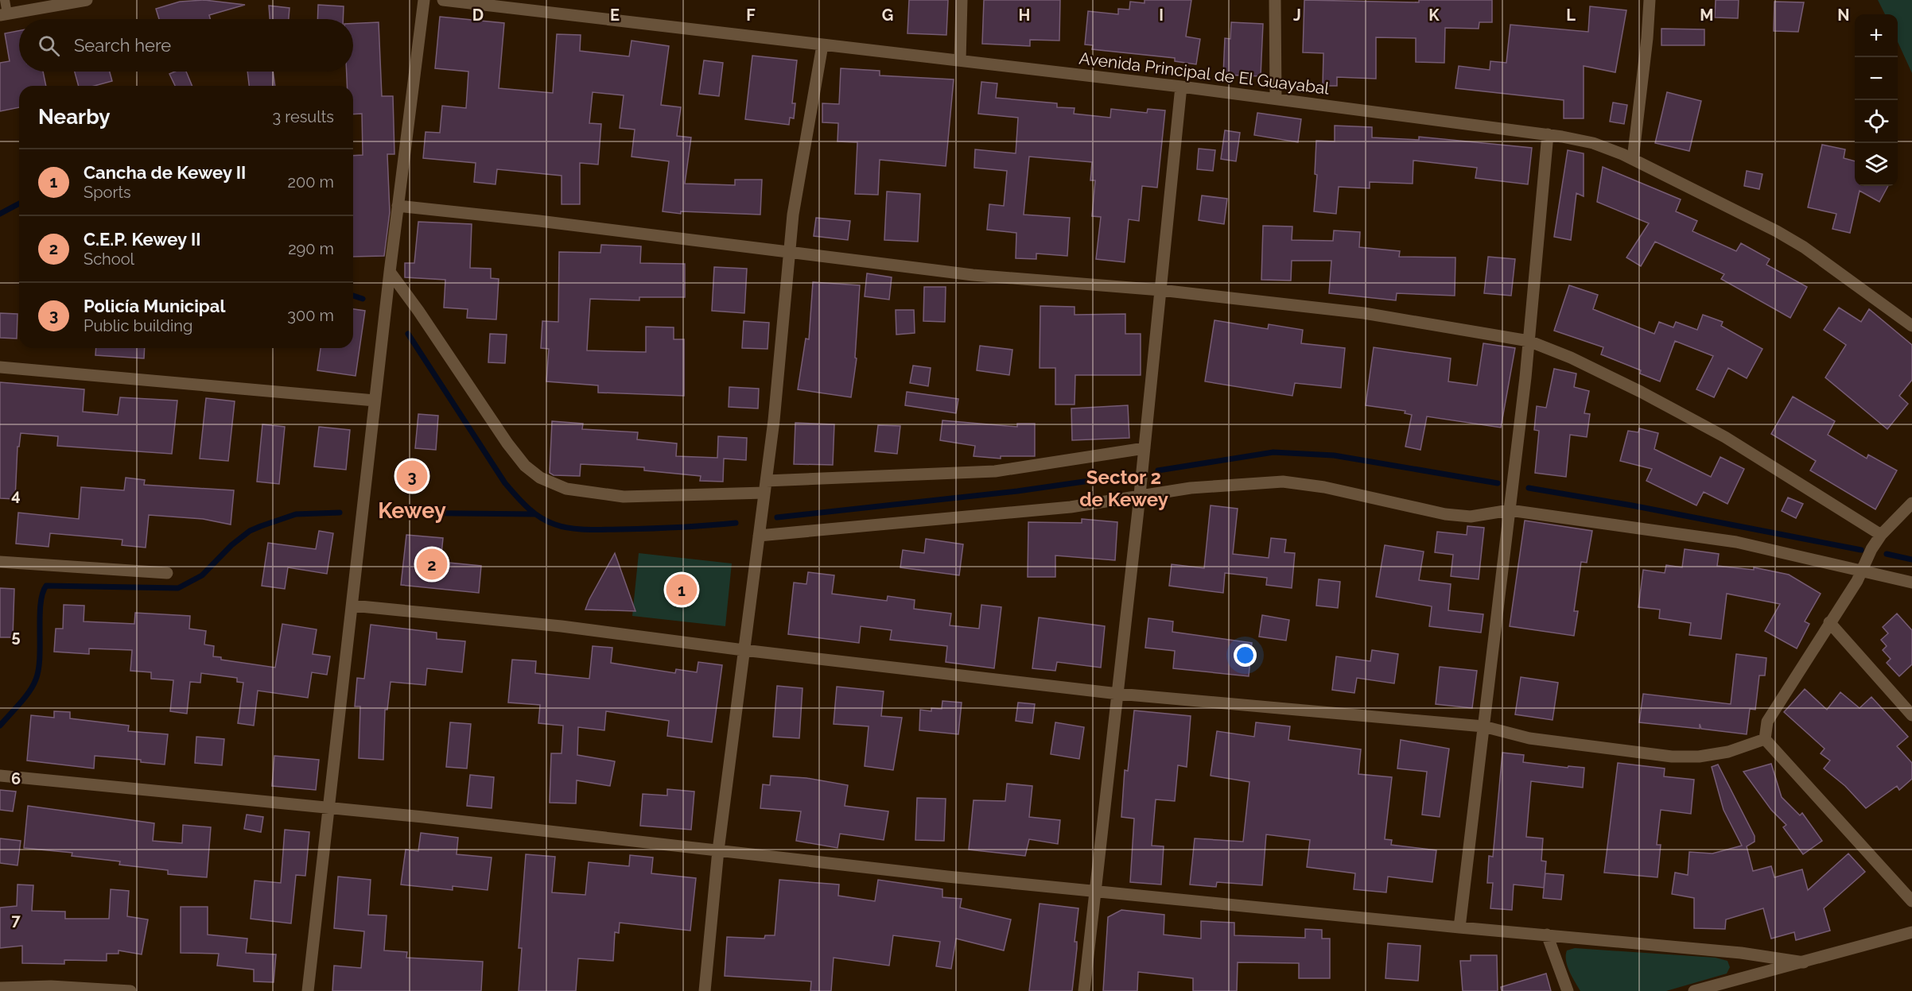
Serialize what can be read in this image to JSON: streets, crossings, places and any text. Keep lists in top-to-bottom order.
{
  "streets": {
    "street": ["Avenida Principal de El Guayabal"]
  },
  "districts": ["Sector 2 de Kewey", "Kewey"],
  "page": {
    "map_buttons": ["+", "−"],
    "search": "Search here",
    "heading": ["Nearby", "3 results"],
    "list": [
      {
        "mark": "1",
        "name": "Cancha de Kewey II",
        "note": "Sports",
        "value": "200 m"
      },
      {
        "mark": "2",
        "name": "C.E.P. Kewey II",
        "note": "School",
        "value": "290 m"
      },
      {
        "mark": "3",
        "name": "Policía Municipal",
        "note": "Public building",
        "value": "300 m"
      }
    ],
    "pins": ["3", "2", "1"]
  },
  "grid": {
    "columns": [
      "D",
      "E",
      "F",
      "G",
      "H",
      "I",
      "J",
      "K",
      "L",
      "M",
      "N"
    ],
    "rows": [
      "4",
      "5",
      "6",
      "7"
    ]
  }
}
